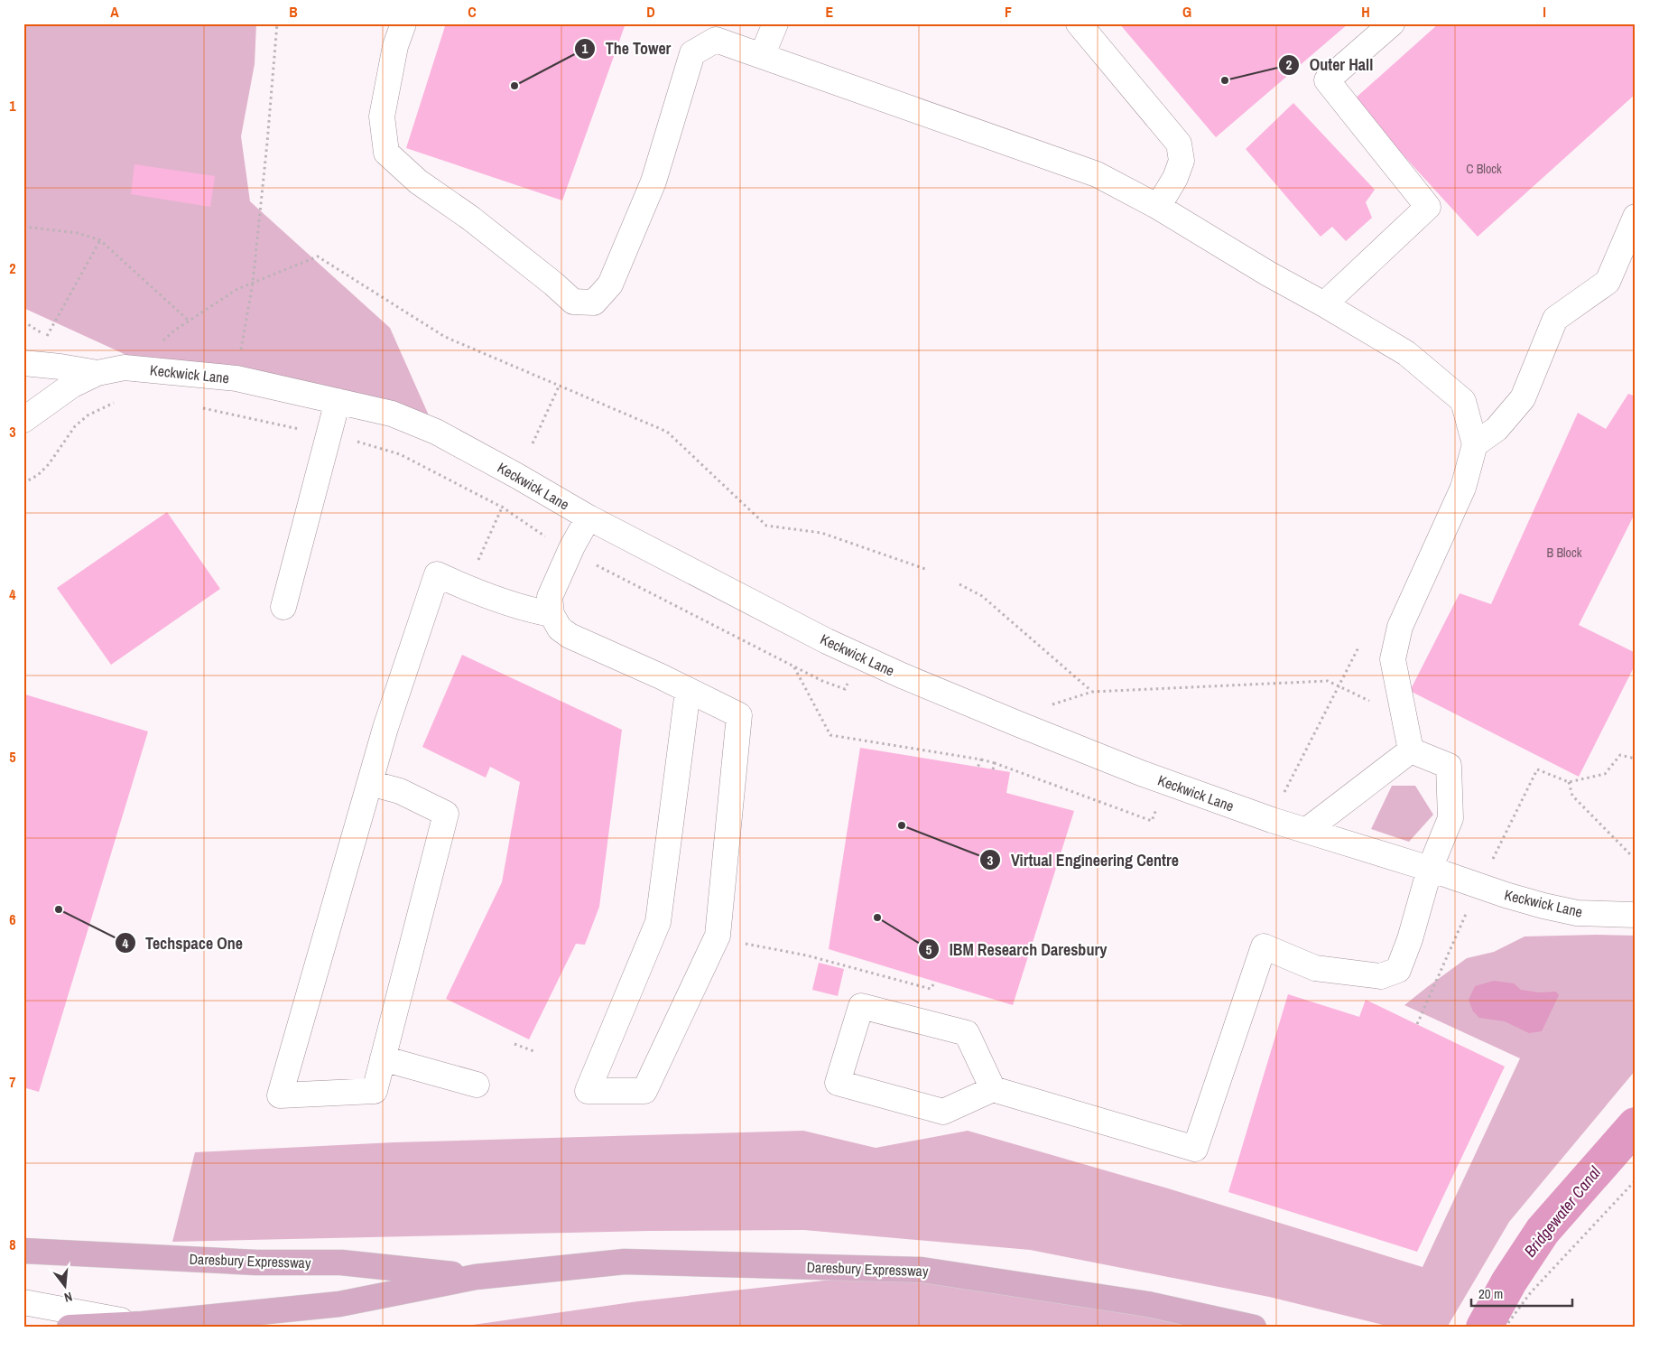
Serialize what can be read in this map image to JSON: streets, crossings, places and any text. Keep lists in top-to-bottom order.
{
  "streets": {
    "main road": ["Daresbury Expressway"],
    "street": ["Keckwick Lane"]
  },
  "water": ["Bridgewater Canal"],
  "places": [
    "Outer Hall",
    "The Tower",
    "Virtual Engineering Centre",
    "Techspace One",
    "IBM Research Daresbury"
  ],
  "house_numbers": ["C Block", "B Block"],
  "scale_bar": "20 m",
  "north": "bottom",
  "grid": {
    "columns": [
      "A",
      "B",
      "C",
      "D",
      "E",
      "F",
      "G",
      "H",
      "I"
    ],
    "rows": [
      "1",
      "2",
      "3",
      "4",
      "5",
      "6",
      "7",
      "8"
    ]
  }
}
